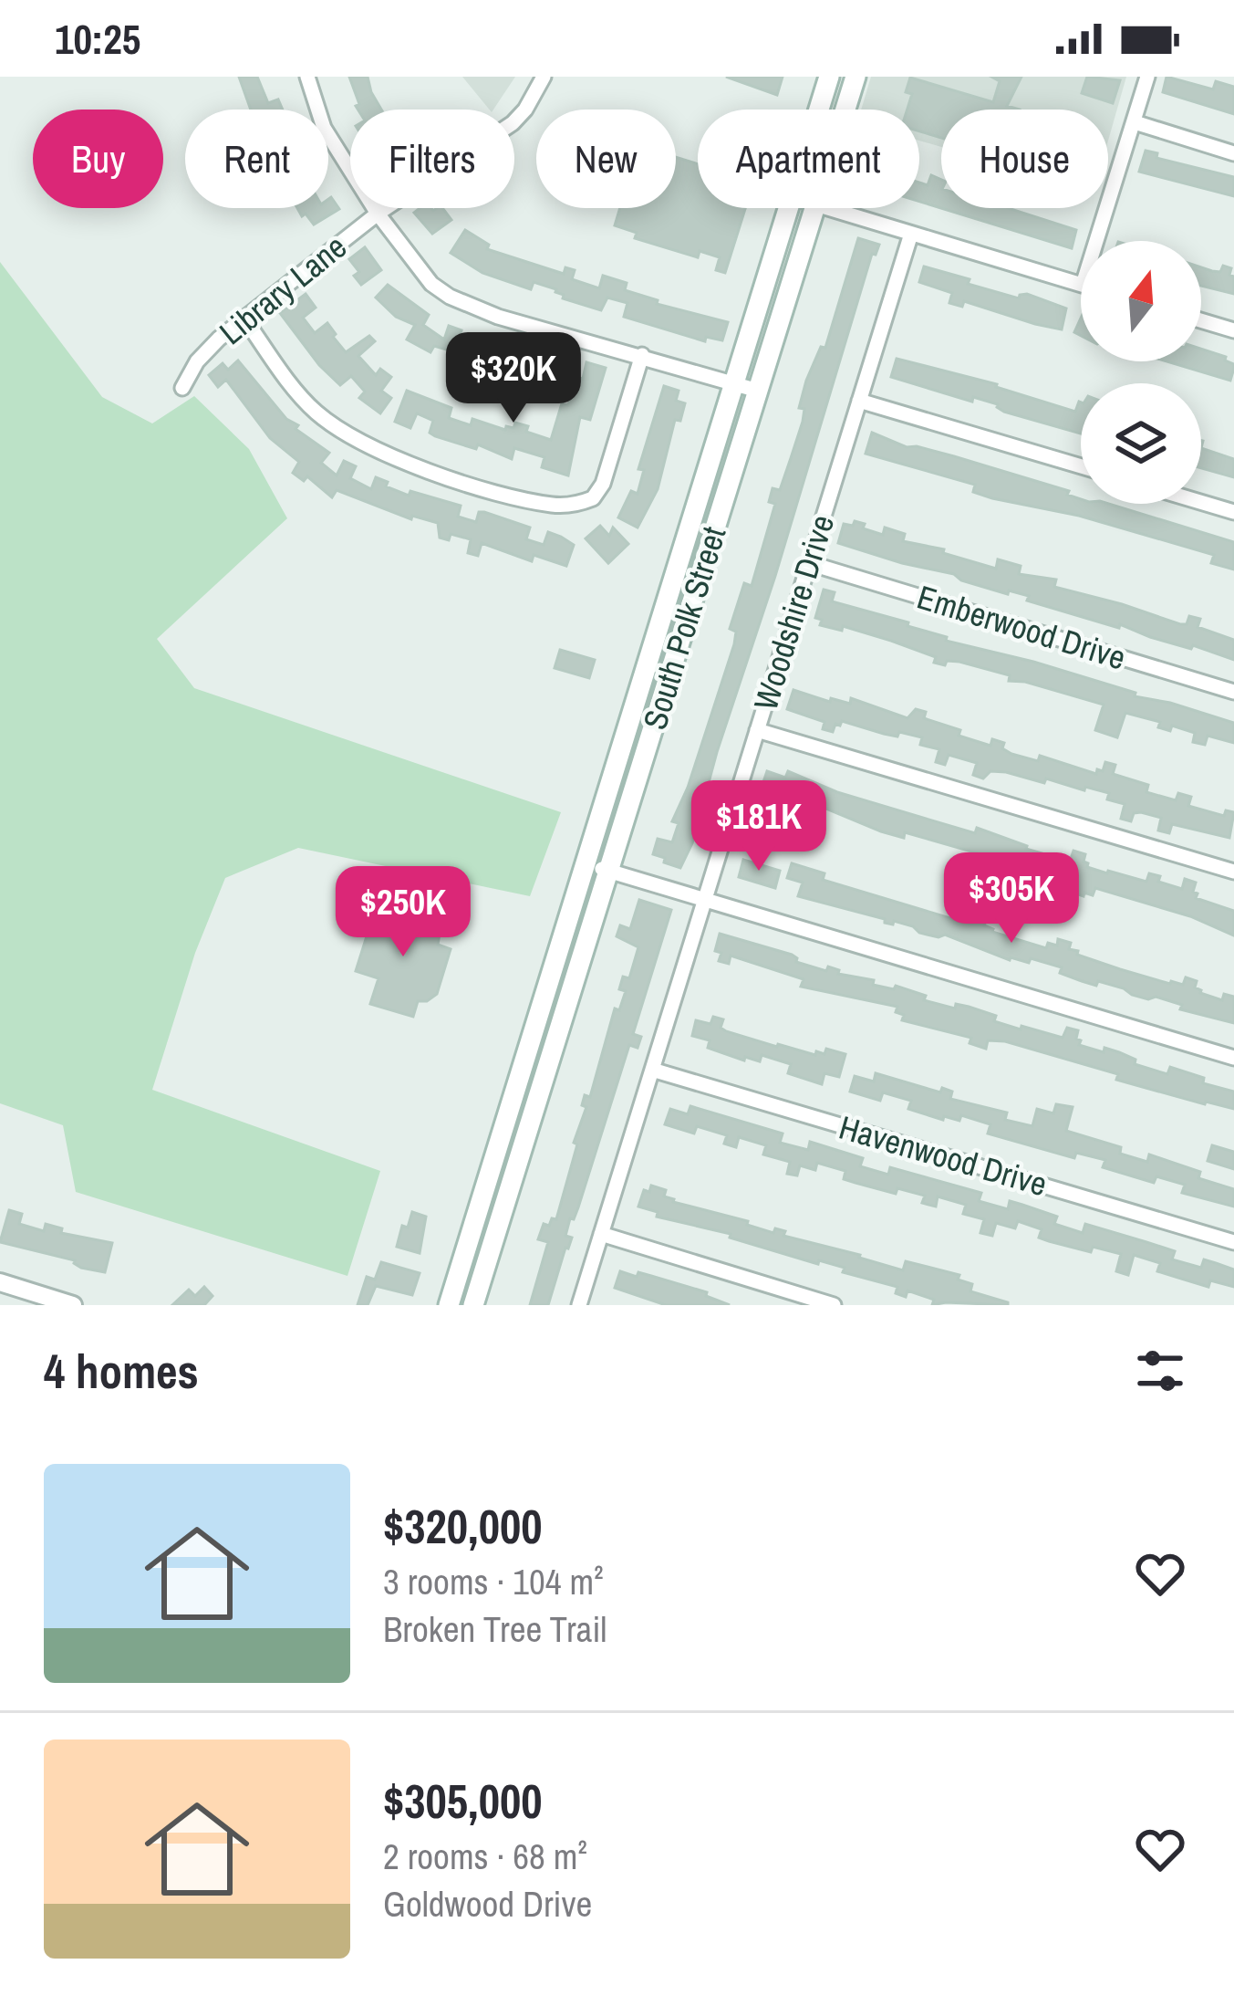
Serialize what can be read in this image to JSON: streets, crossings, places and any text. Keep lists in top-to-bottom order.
{
  "streets": {
    "main road": ["South Polk Street"],
    "street": [
      "Library Lane",
      "Woodshire Drive",
      "Emberwood Drive",
      "Havenwood Drive"
    ]
  },
  "crossings": [
    ["Woodshire Drive", "Emberwood Drive"],
    ["Woodshire Drive", "Havenwood Drive"]
  ],
  "north": "top",
  "page": {
    "status": "10:25",
    "chip": [
      "Buy",
      "Rent",
      "Filters",
      "New",
      "Apartment",
      "House"
    ],
    "price": [
      "$320K",
      "$181K",
      "$305K",
      "$250K"
    ],
    "heading": "4 homes",
    "list": [
      {
        "name": "$320,000",
        "note": "3 rooms · 104 m² · Broken Tree Trail"
      },
      {
        "name": "$305,000",
        "note": "2 rooms · 68 m² · Goldwood Drive"
      }
    ]
  }
}
